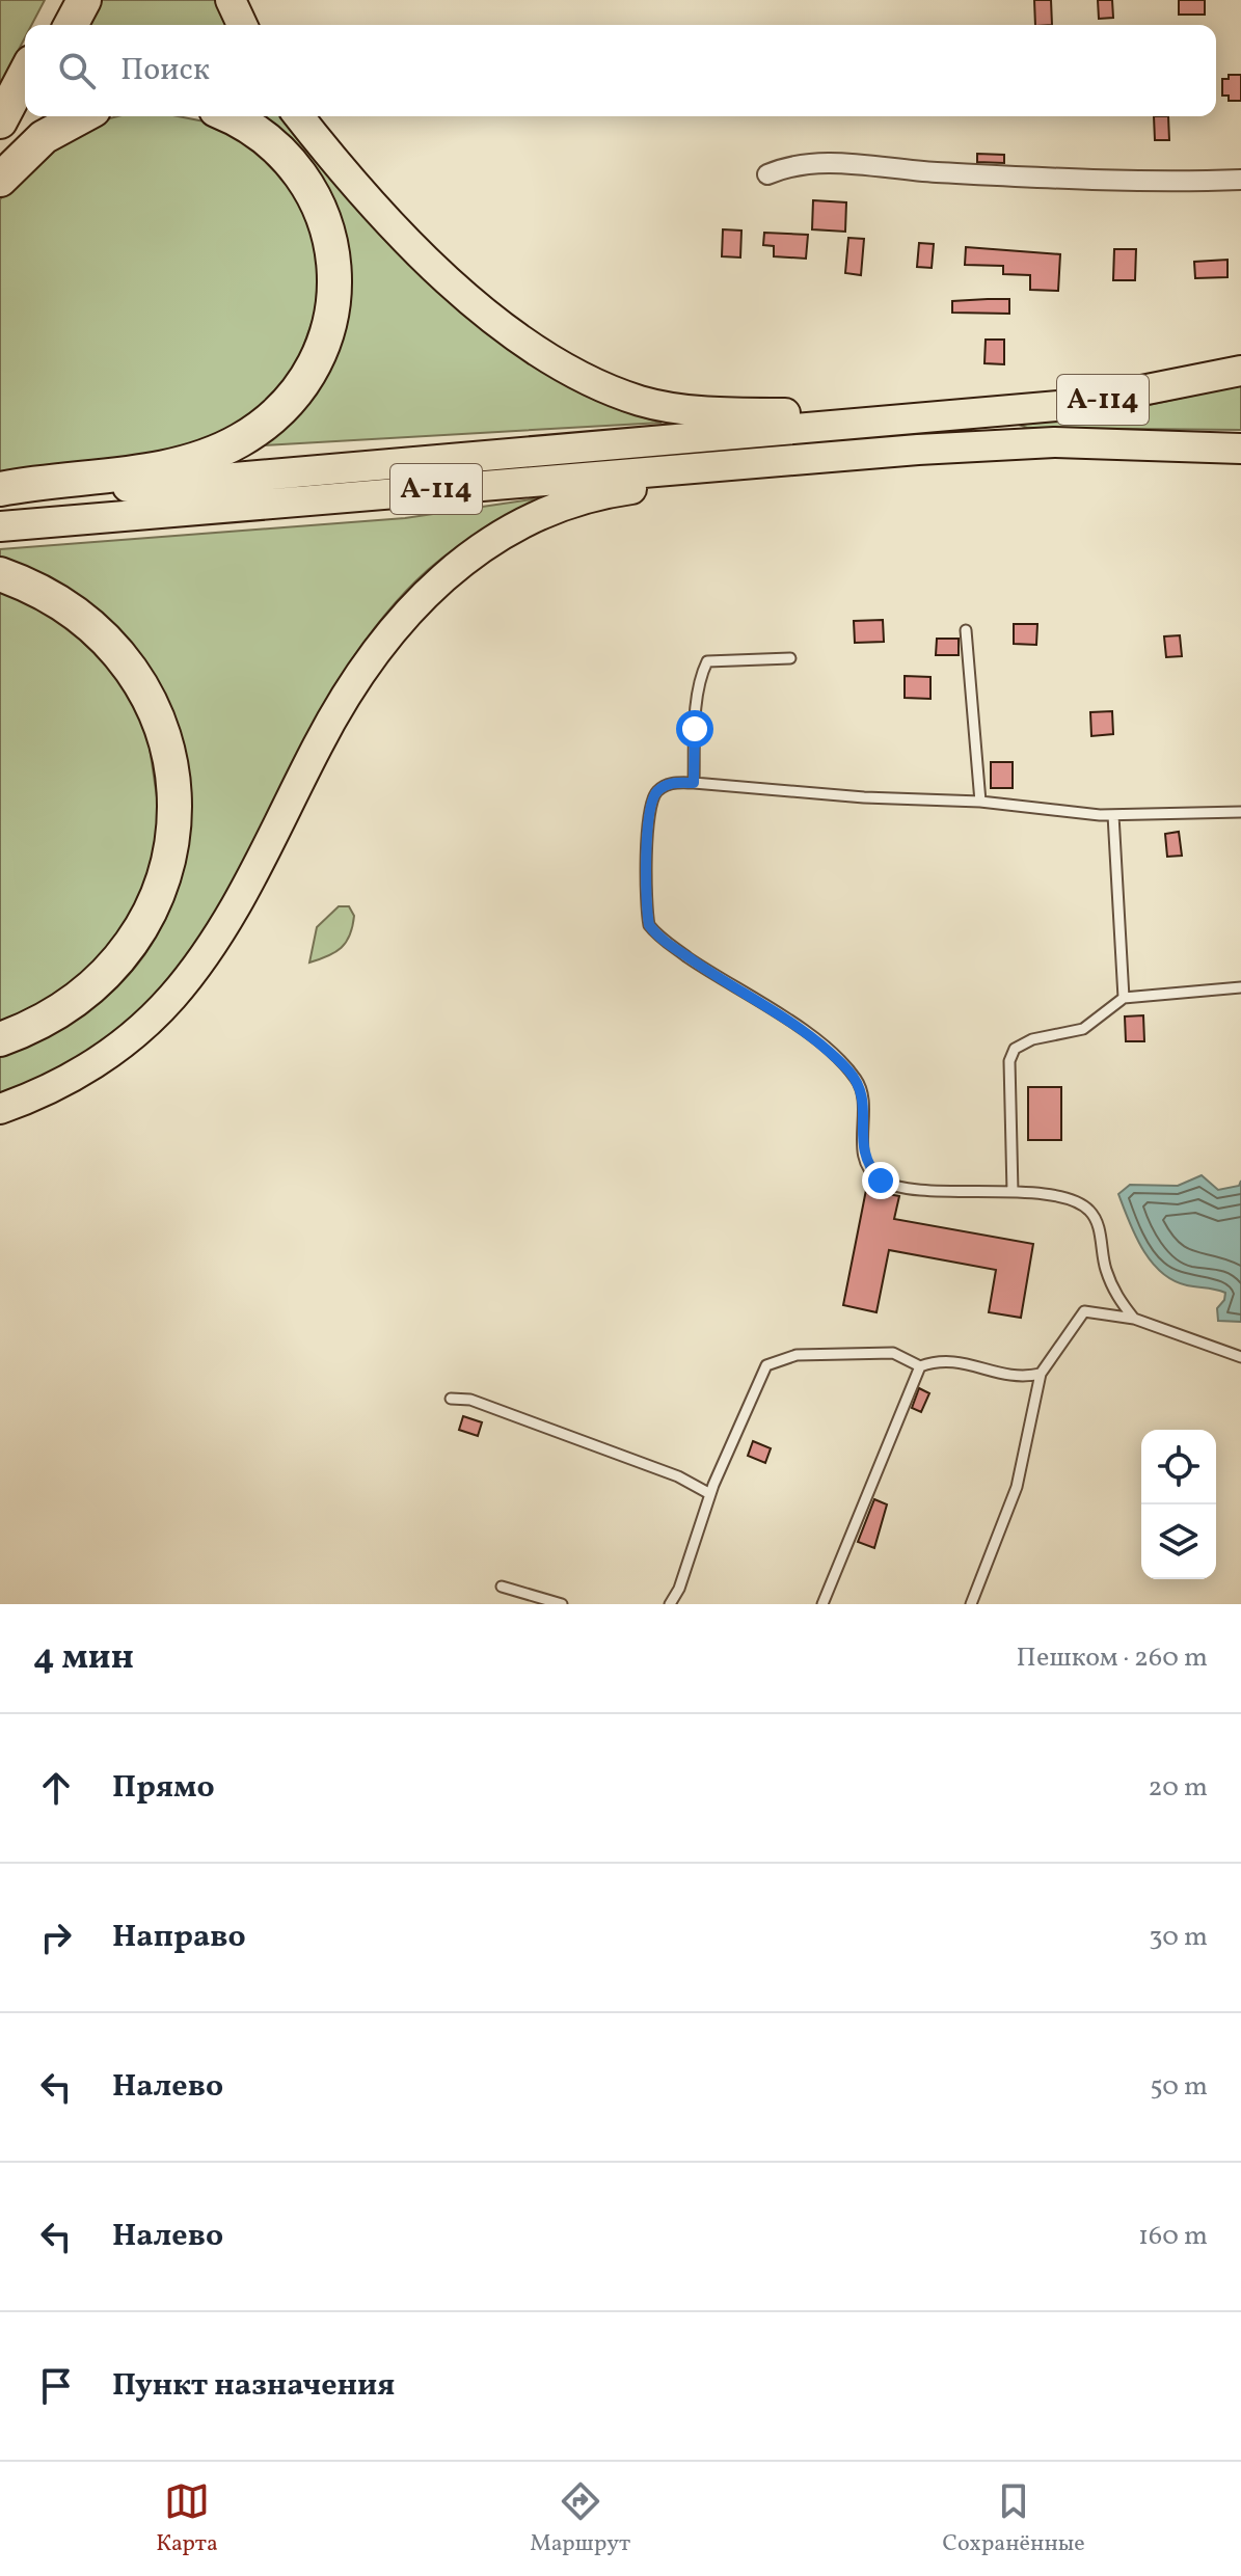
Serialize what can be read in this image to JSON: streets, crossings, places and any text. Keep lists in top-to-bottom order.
{
  "streets": {
    "main road": ["А-114"]
  },
  "page": {
    "search": "Поиск",
    "heading": ["4 мин", "Пешком · 260 m"],
    "list": [
      ["Прямо", "20 m"],
      ["Направо", "30 m"],
      ["Налево", "50 m"],
      ["Налево", "160 m"],
      "Пункт назначения"
    ],
    "nav": ["Карта", "Маршрут", "Сохранённые"]
  }
}
